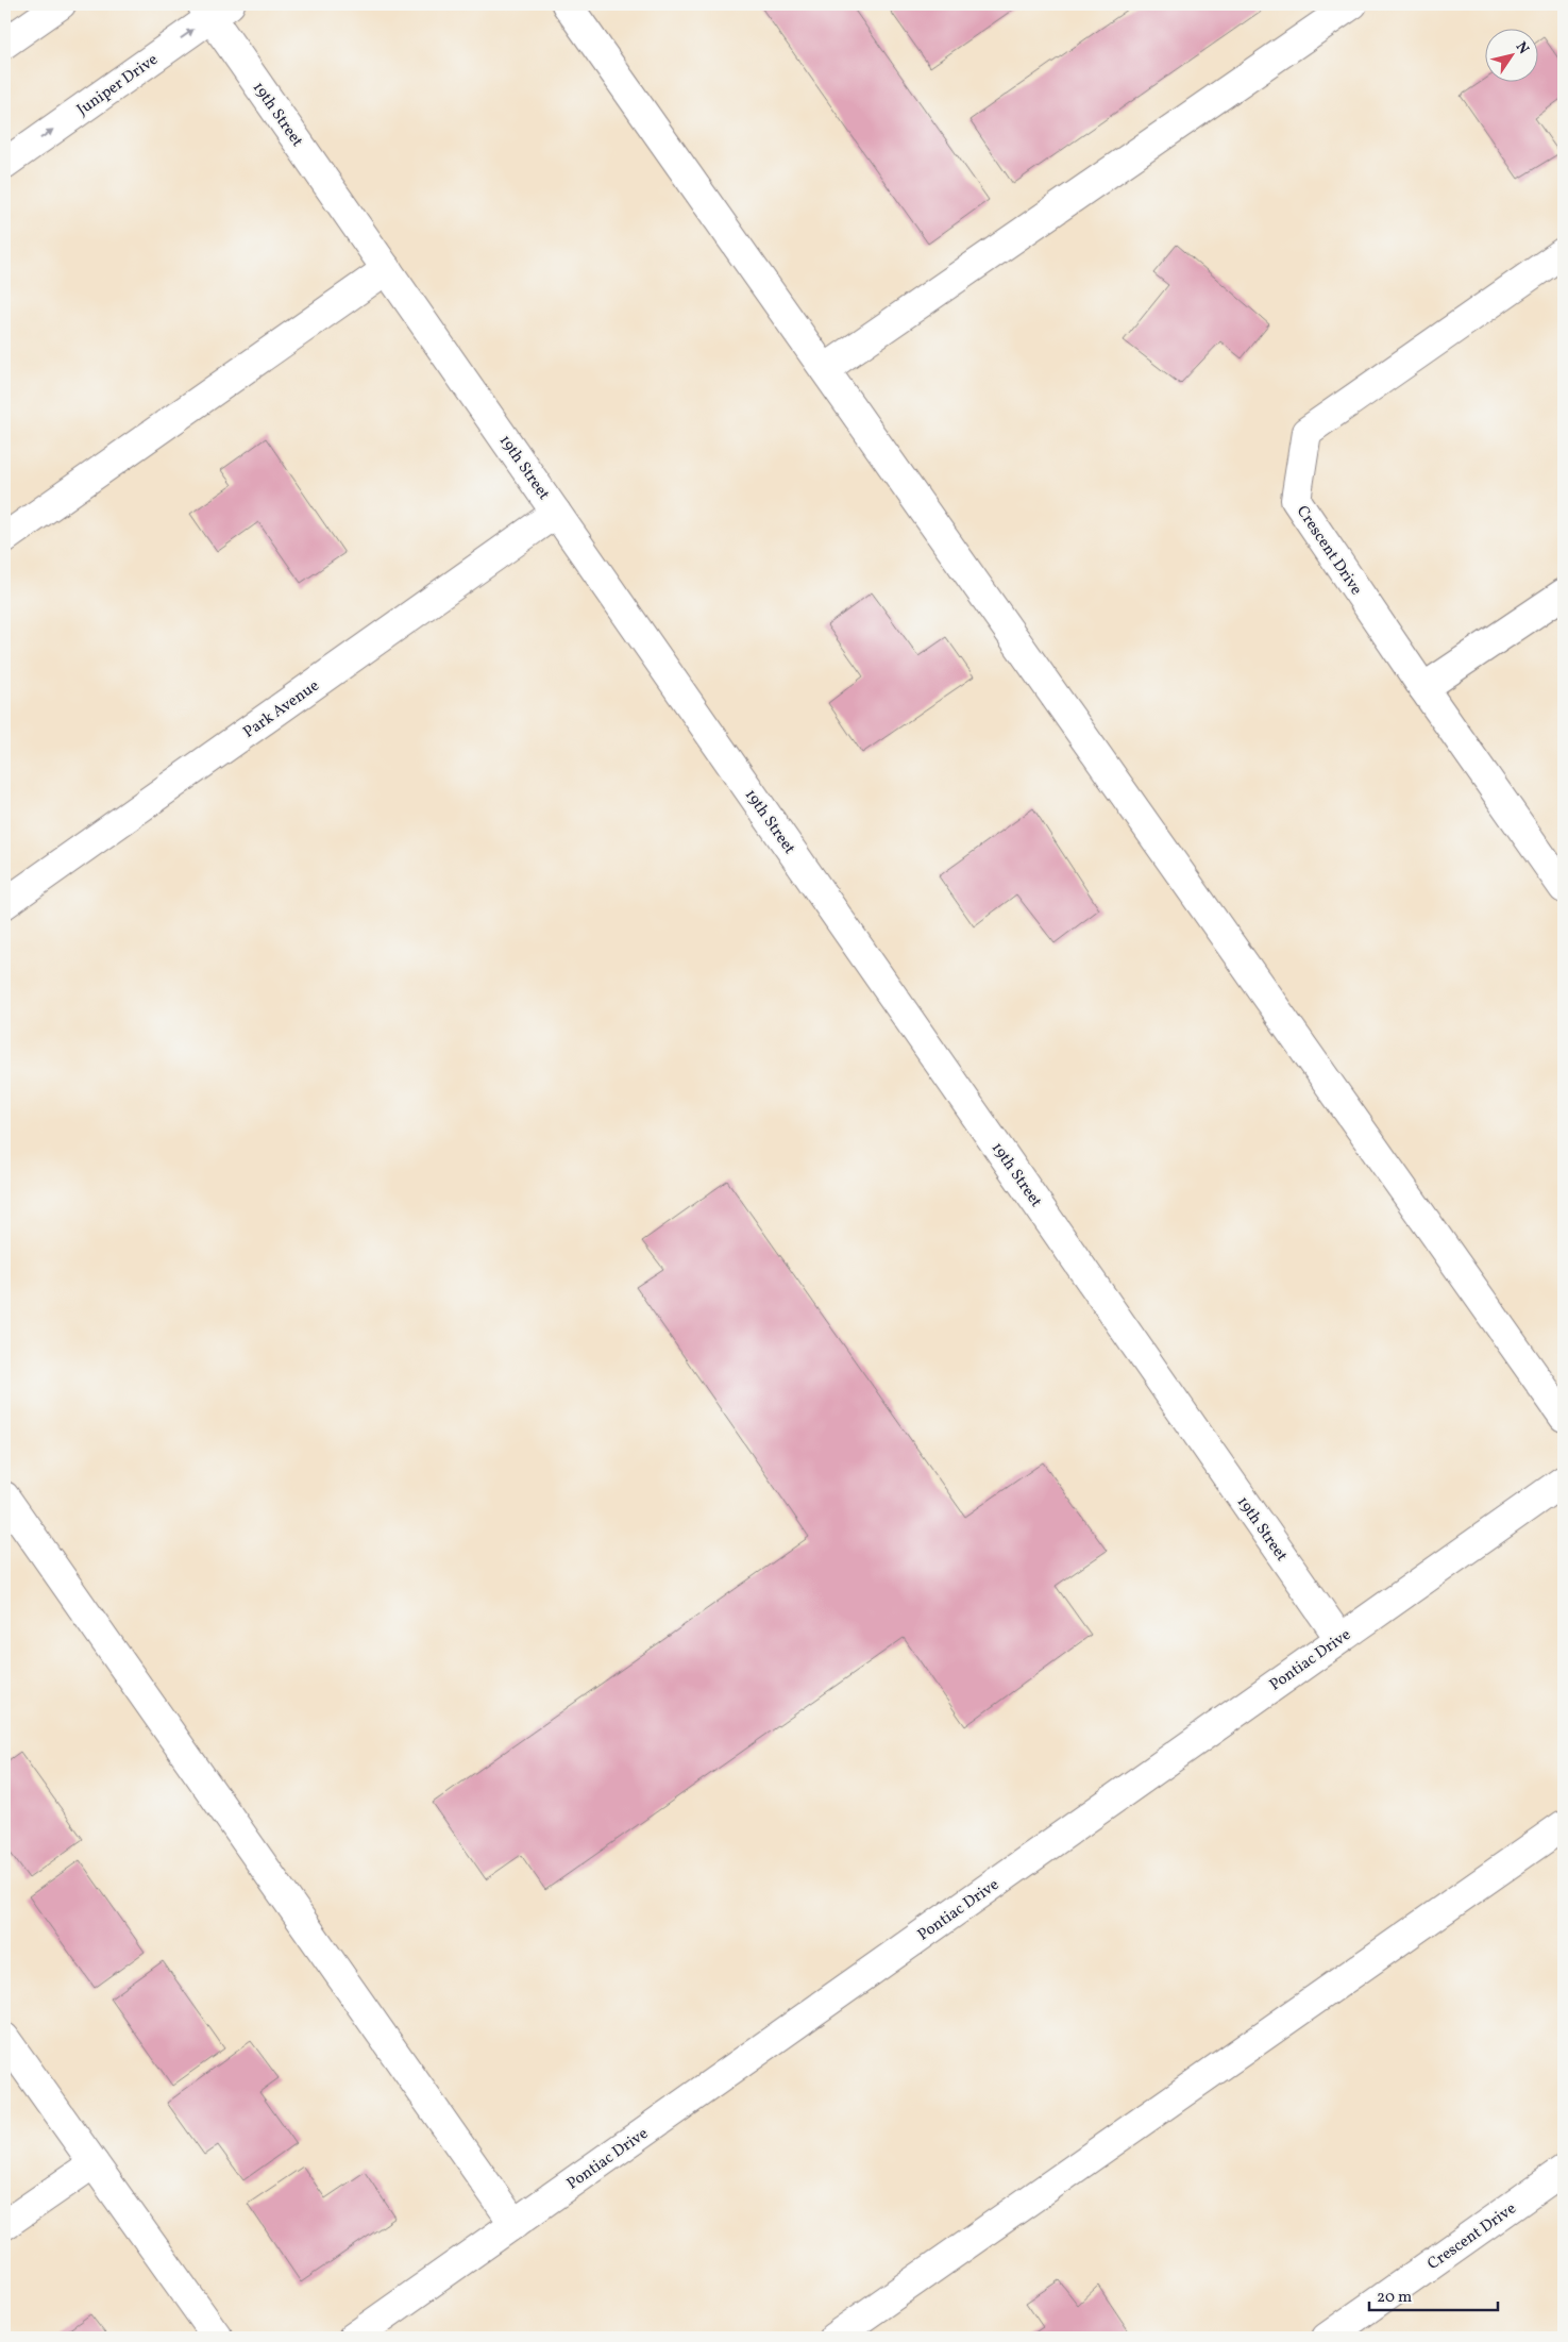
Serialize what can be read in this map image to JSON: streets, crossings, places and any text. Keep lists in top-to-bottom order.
{
  "streets": {
    "street": [
      "Juniper Drive",
      "19th Street",
      "Crescent Drive",
      "Park Avenue",
      "Pontiac Drive"
    ]
  },
  "crossings": [
    ["Juniper Drive", "19th Street"],
    ["19th Street", "Park Avenue"],
    ["19th Street", "Pontiac Drive"]
  ],
  "one_way": ["Juniper Drive"],
  "scale_bar": "20 m",
  "north": "top right"
}
